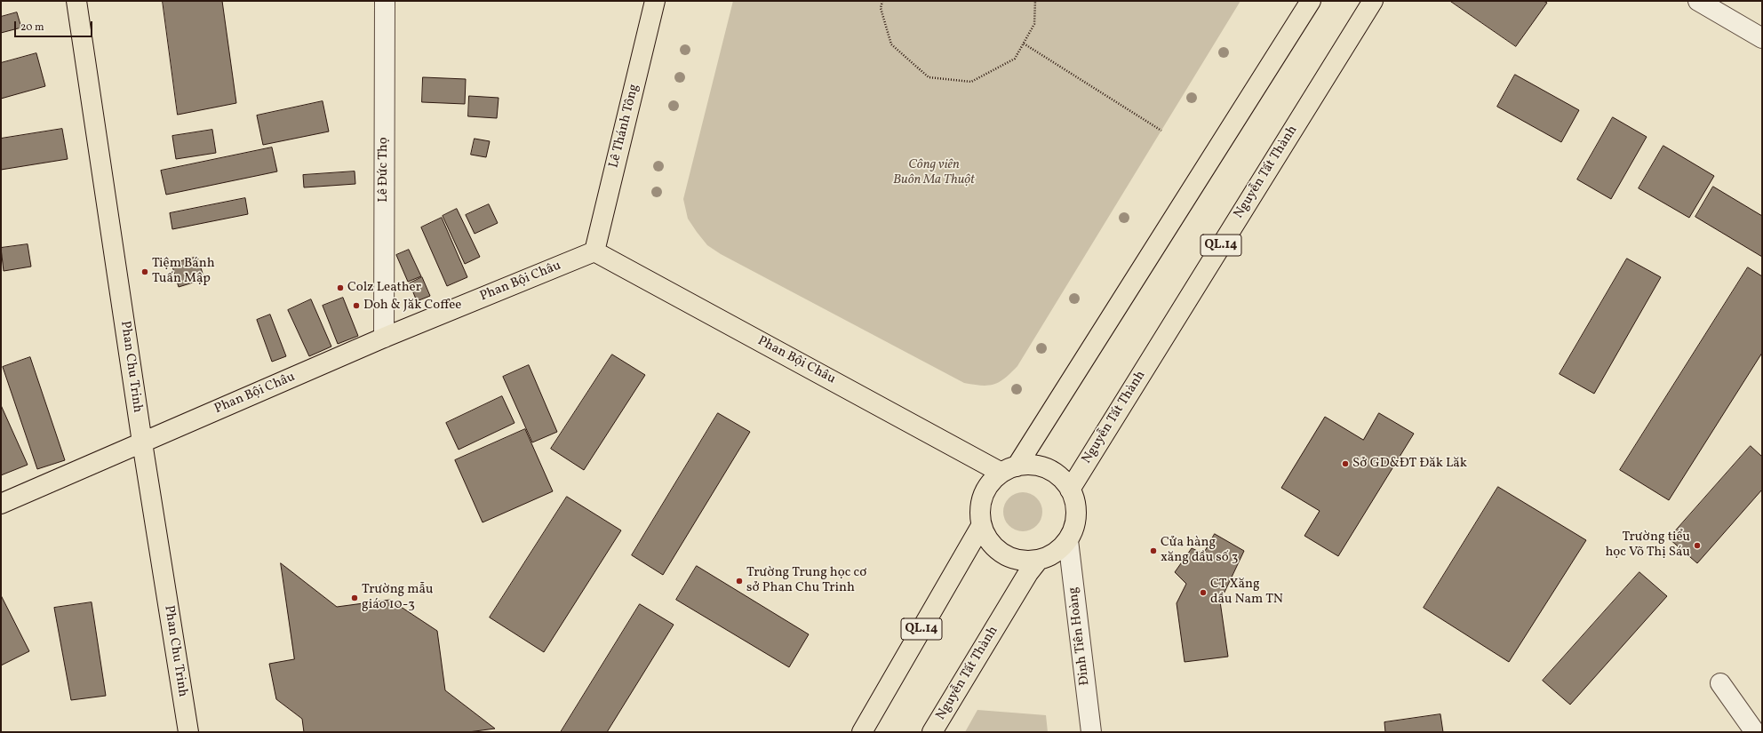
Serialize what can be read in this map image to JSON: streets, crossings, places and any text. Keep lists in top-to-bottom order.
{
  "streets": {
    "main road": [
      "Lê Thánh Tông",
      "Nguyễn Tất Thành",
      "QL.14",
      "Phan Bội Châu",
      "Phan Chu Trinh"
    ],
    "street": ["Lê Đức Thọ", "Đinh Tiên Hoàng"]
  },
  "crossings": [
    ["Lê Thánh Tông", "Phan Bội Châu"],
    ["Lê Đức Thọ", "Phan Bội Châu"],
    ["Nguyễn Tất Thành", "QL.14"],
    ["Nguyễn Tất Thành", "Phan Bội Châu"],
    ["Nguyễn Tất Thành", "Đinh Tiên Hoàng"],
    ["QL.14", "Phan Bội Châu"],
    ["QL.14", "Đinh Tiên Hoàng"],
    ["Phan Bội Châu", "Phan Chu Trinh"],
    ["Phan Bội Châu", "Đinh Tiên Hoàng"]
  ],
  "parks": ["Công viên Buôn Ma Thuột"],
  "places": [
    "Tiệm Bánh Tuấn Mập",
    "Colz Leather",
    "Doh & Jăk Coffee",
    "Sở GD&ĐT Đăk Lăk",
    "Trường tiểu học Võ Thị Sáu",
    "Cửa hàng xăng dầu số 3",
    "Trường Trung học cơ sở Phan Chu Trinh",
    "CT Xăng dầu Nam TN",
    "Trường mẫu giáo 10-3"
  ],
  "scale_bar": "20 m"
}
